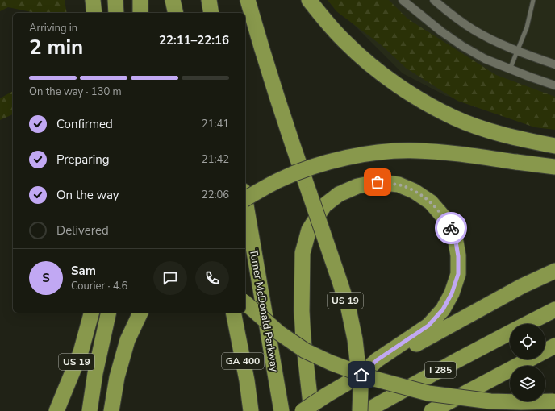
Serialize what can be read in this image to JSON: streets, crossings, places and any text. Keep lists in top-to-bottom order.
{
  "streets": {
    "highway": [
      "US 19",
      "Turner McDonald Parkway",
      "GA 400",
      "I 285"
    ]
  },
  "page": {
    "heading": ["2 min", "Arriving in", "22:11–22:16"],
    "panel": ["Sam", "Courier · 4.6"],
    "bar": "On the way · 130 m",
    "list": [
      ["Confirmed", "21:41"],
      ["Preparing", "21:42"],
      ["On the way", "22:06"],
      "Delivered"
    ],
    "round": "S"
  }
}
